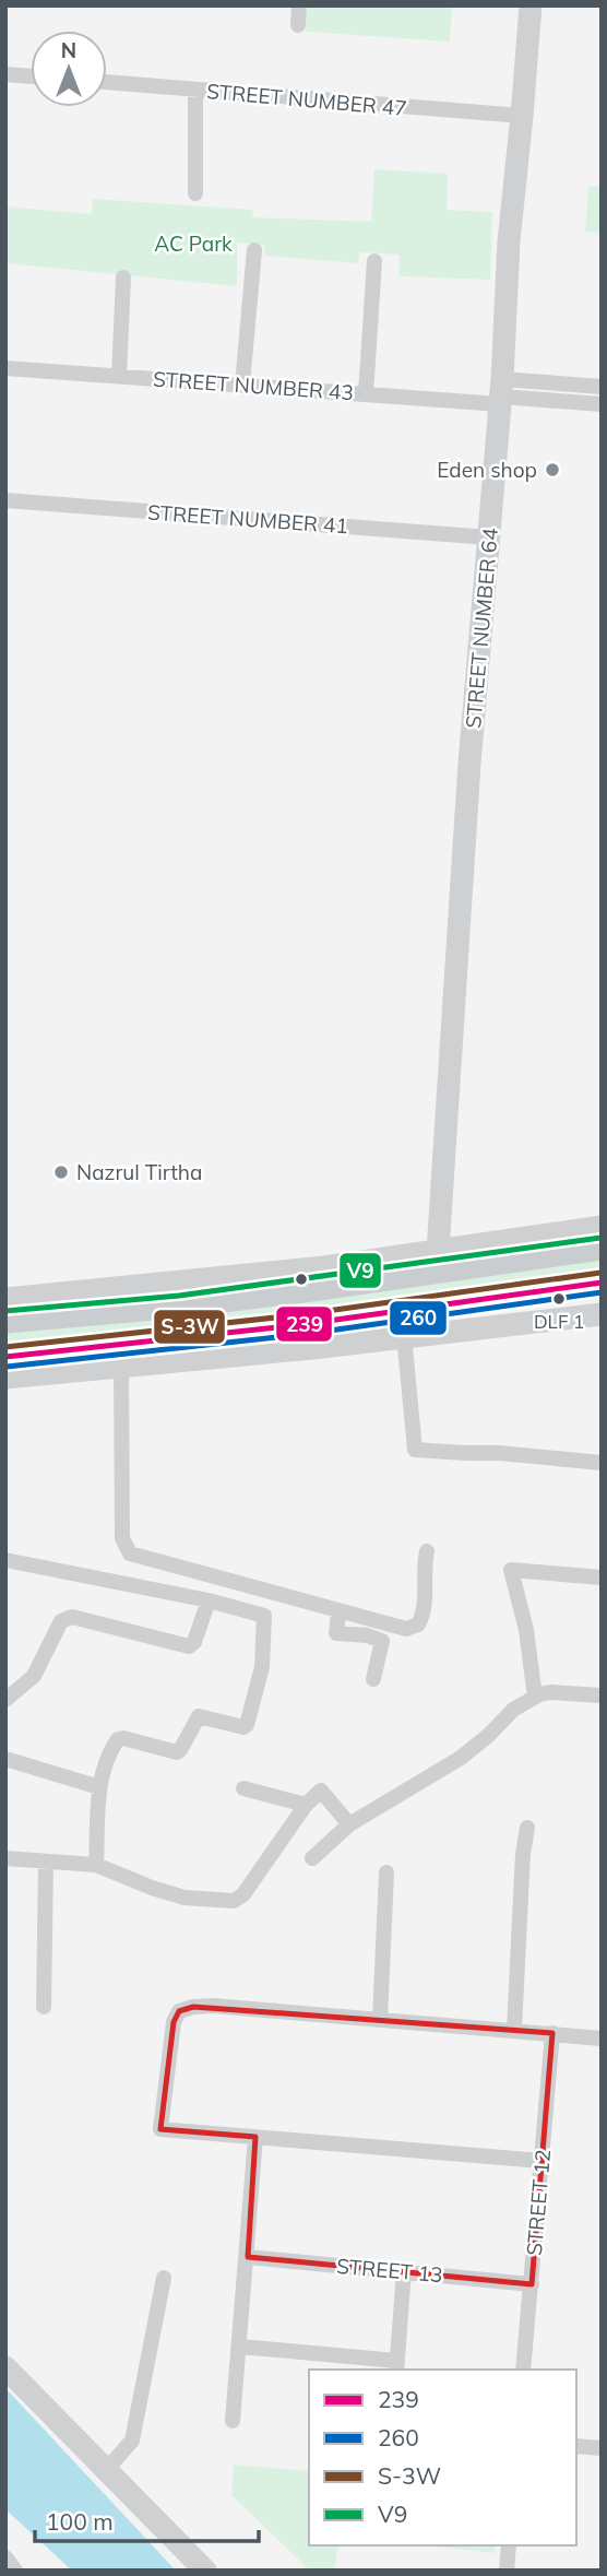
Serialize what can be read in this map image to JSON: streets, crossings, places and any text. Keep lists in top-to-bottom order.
{
  "streets": {
    "street": [
      "STREET NUMBER 47",
      "STREET NUMBER 43",
      "STREET NUMBER 41",
      "STREET NUMBER 64",
      "STREET 12",
      "STREET 13"
    ]
  },
  "crossings": [
    ["STREET NUMBER 47", "STREET NUMBER 64"],
    ["STREET NUMBER 43", "STREET NUMBER 64"],
    ["STREET NUMBER 41", "STREET NUMBER 64"],
    ["STREET 12", "STREET 13"]
  ],
  "parks": ["AC Park"],
  "places": ["Eden shop", "Nazrul Tirtha", "DLF 1"],
  "lines": [
    "transit line V9",
    "transit line S-3W",
    "transit line 239",
    "transit line 260"
  ],
  "legend": [
    "239",
    "260",
    "S-3W",
    "V9"
  ],
  "scale_bar": "100 m",
  "north": "top"
}
